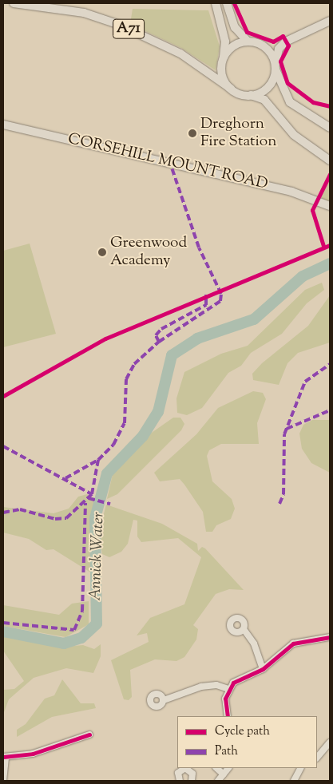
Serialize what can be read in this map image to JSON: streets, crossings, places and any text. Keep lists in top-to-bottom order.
{
  "streets": {
    "main road": ["A71", "CORSEHILL MOUNT ROAD"]
  },
  "water": ["Annick Water"],
  "places": ["Dreghorn Fire Station", "Greenwood Academy"],
  "legend": ["Cycle path", "Path"]
}
